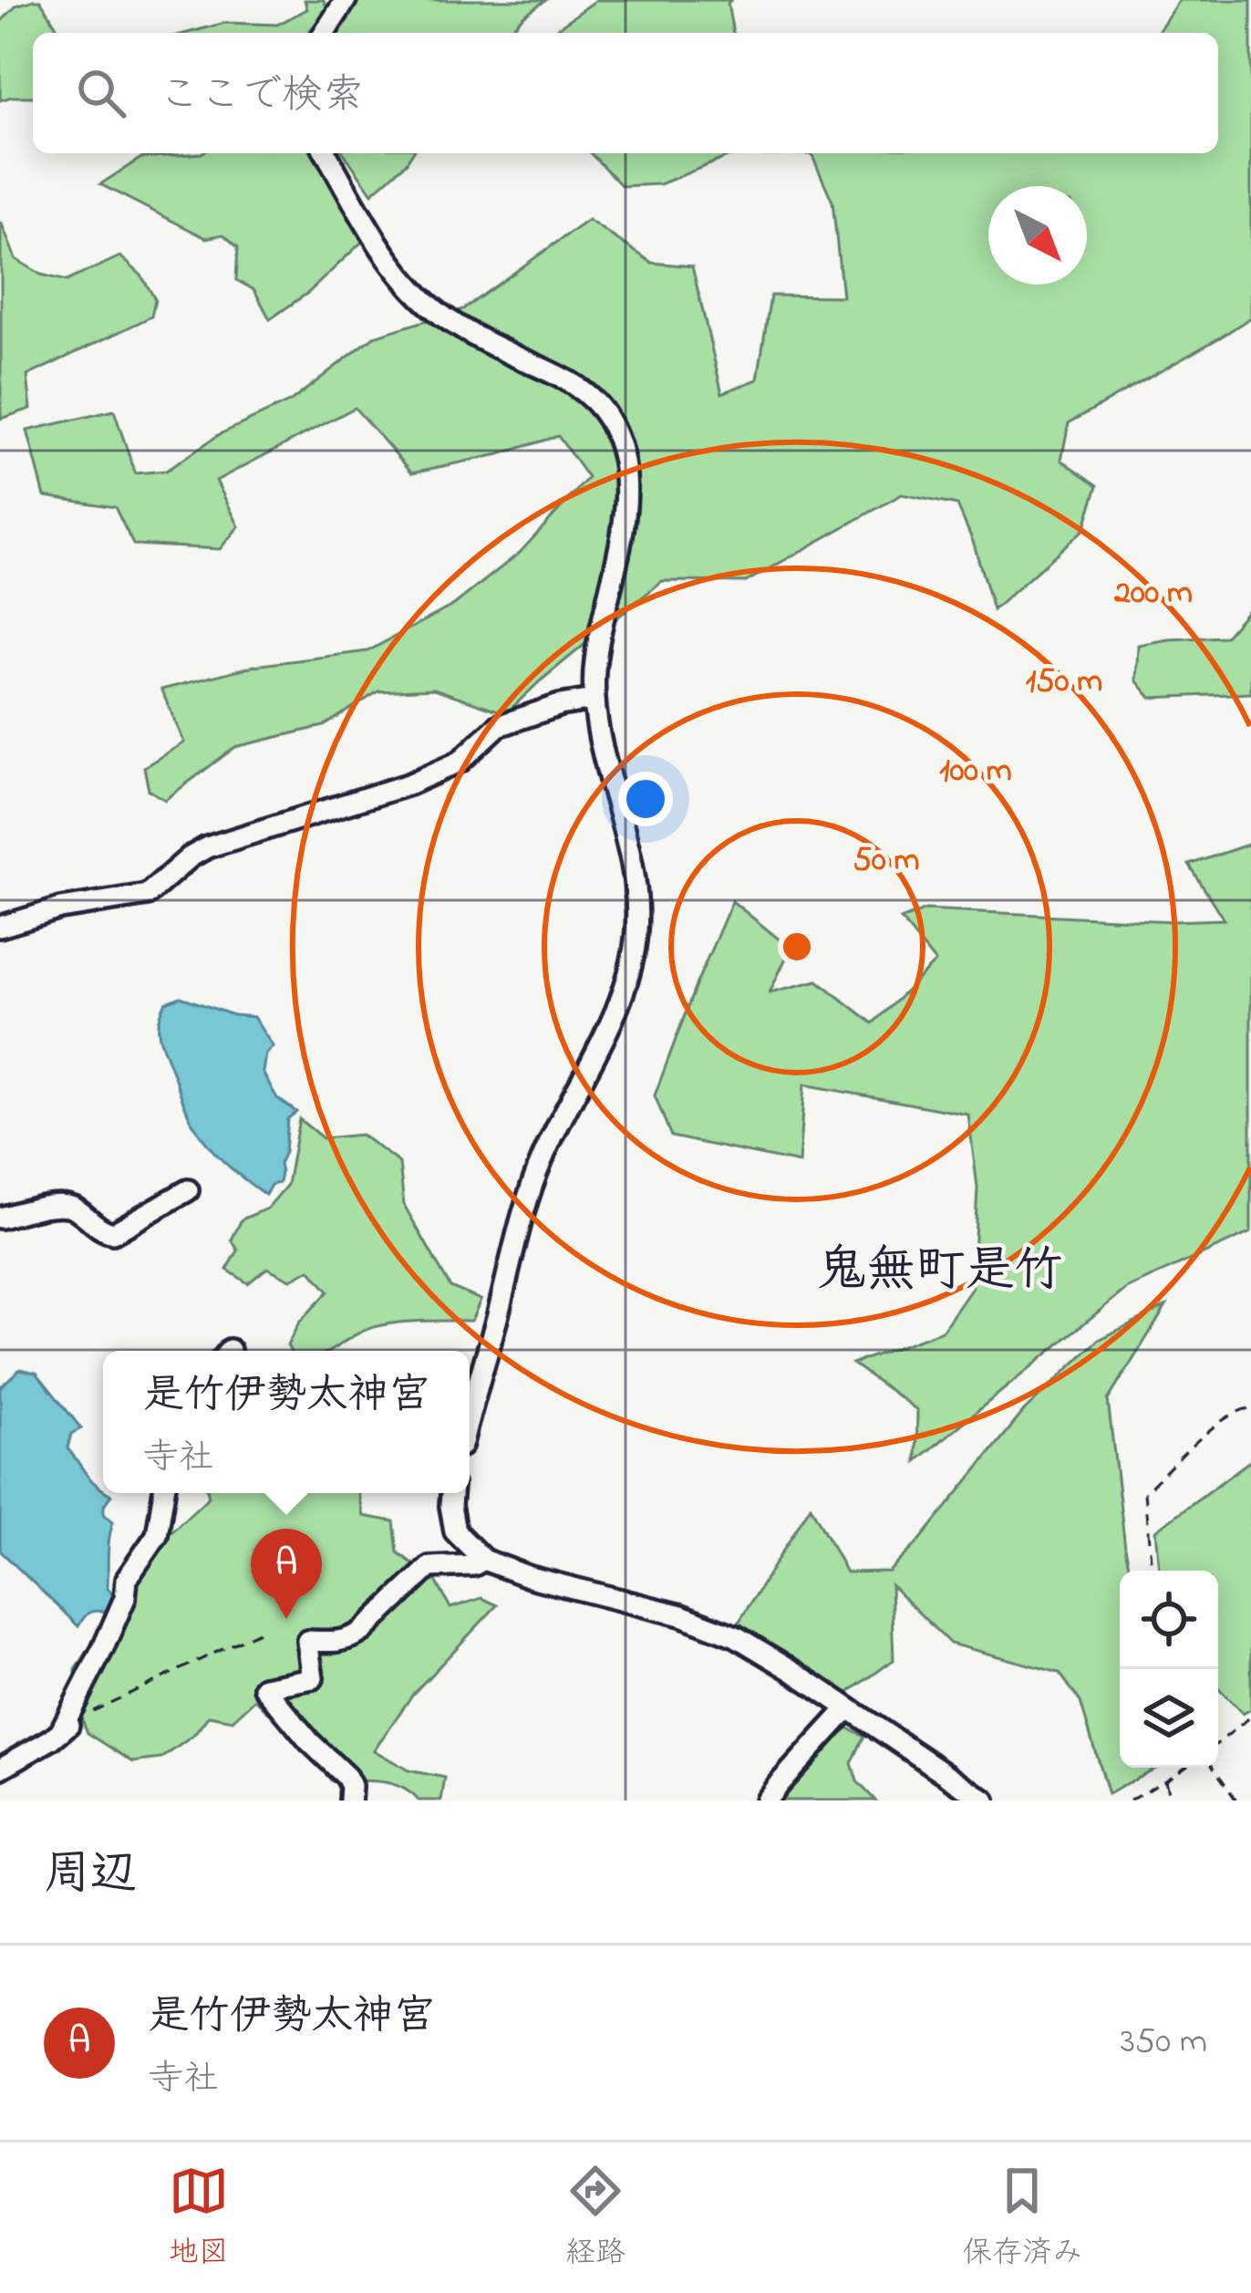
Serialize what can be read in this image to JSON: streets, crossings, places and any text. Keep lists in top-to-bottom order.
{
  "districts": ["鬼無町是竹"],
  "north": "bottom right",
  "page": {
    "search": "ここで検索",
    "popup": ["是竹伊勢太神宮", "寺社"],
    "pins": "A",
    "heading": "周辺",
    "list": [
      {
        "mark": "A",
        "name": "是竹伊勢太神宮",
        "note": "寺社",
        "value": "350 m"
      }
    ],
    "nav": ["地図", "経路", "保存済み"]
  },
  "rings": [
    "200 m",
    "150 m",
    "100 m",
    "50 m"
  ]
}
